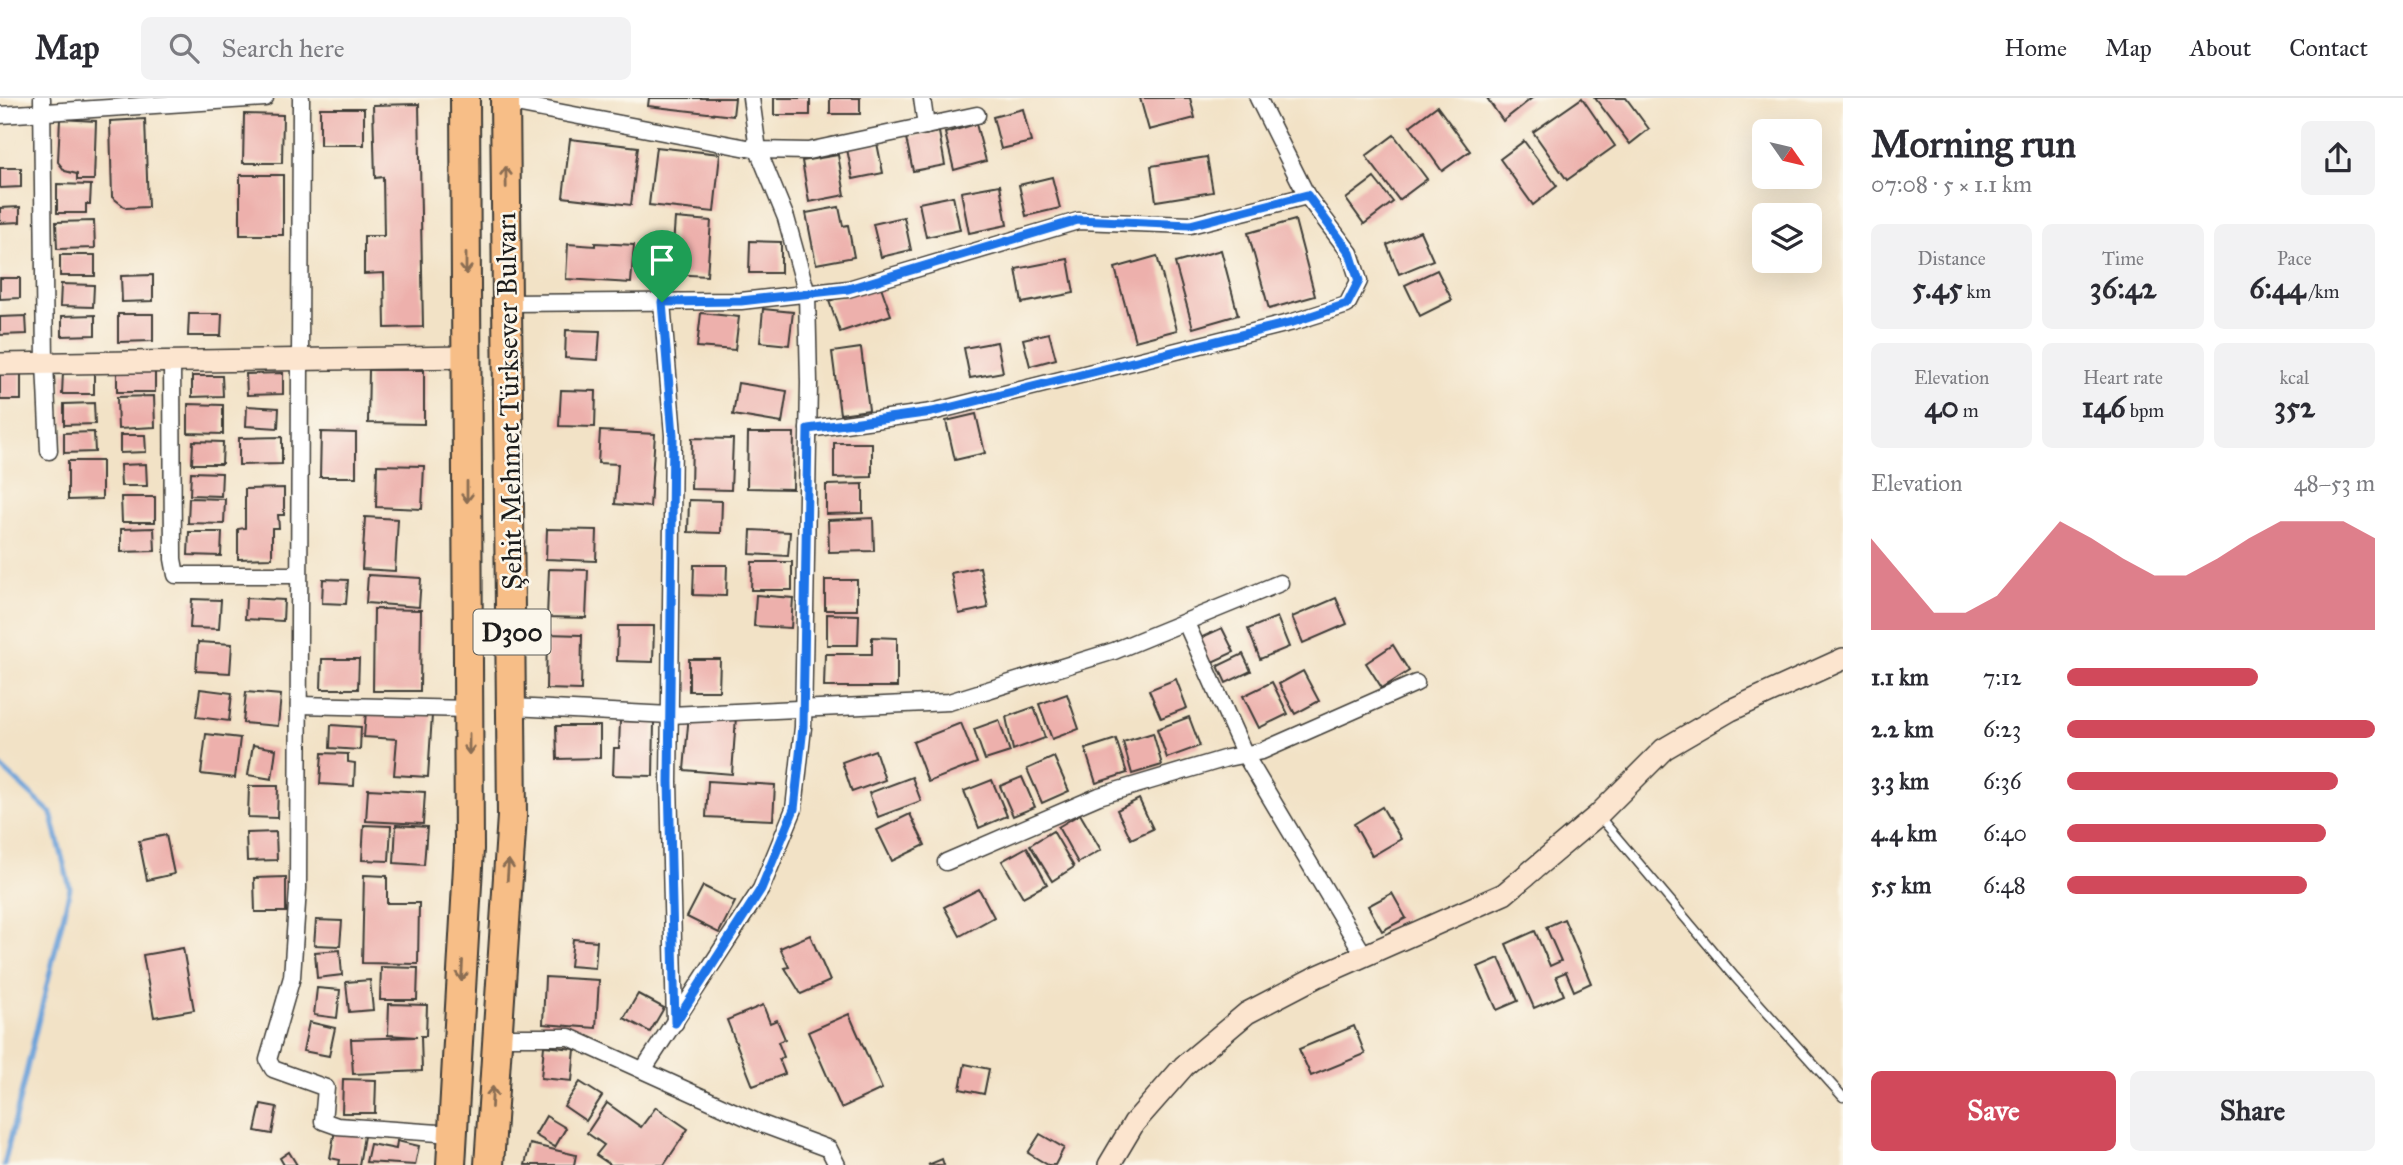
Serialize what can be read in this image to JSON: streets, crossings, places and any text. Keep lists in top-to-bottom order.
{
  "streets": {
    "highway": ["Şehit Mehmet Türksever Bulvarı", "D300"]
  },
  "north": "bottom right",
  "page": {
    "header": "Map",
    "search": "Search here",
    "nav": [
      "Home",
      "Map",
      "About",
      "Contact"
    ],
    "heading": ["Morning run", "07:08 · 5 × 1.1 km"],
    "stats": [
      ["Distance", "5.45 km"],
      ["Time", "36:42"],
      ["Pace", "6:44 /km"],
      ["Elevation", "40 m"],
      ["Heart rate", "146 bpm"],
      ["kcal", "352"]
    ],
    "chart": ["Elevation", "48–53 m"],
    "list": [
      {
        "name": "1.1 km",
        "note": "7:12"
      },
      {
        "name": "2.2 km",
        "note": "6:23"
      },
      {
        "name": "3.3 km",
        "note": "6:36"
      },
      {
        "name": "4.4 km",
        "note": "6:40"
      },
      {
        "name": "5.5 km",
        "note": "6:48"
      }
    ],
    "buttons": ["Save", "Share"]
  }
}
